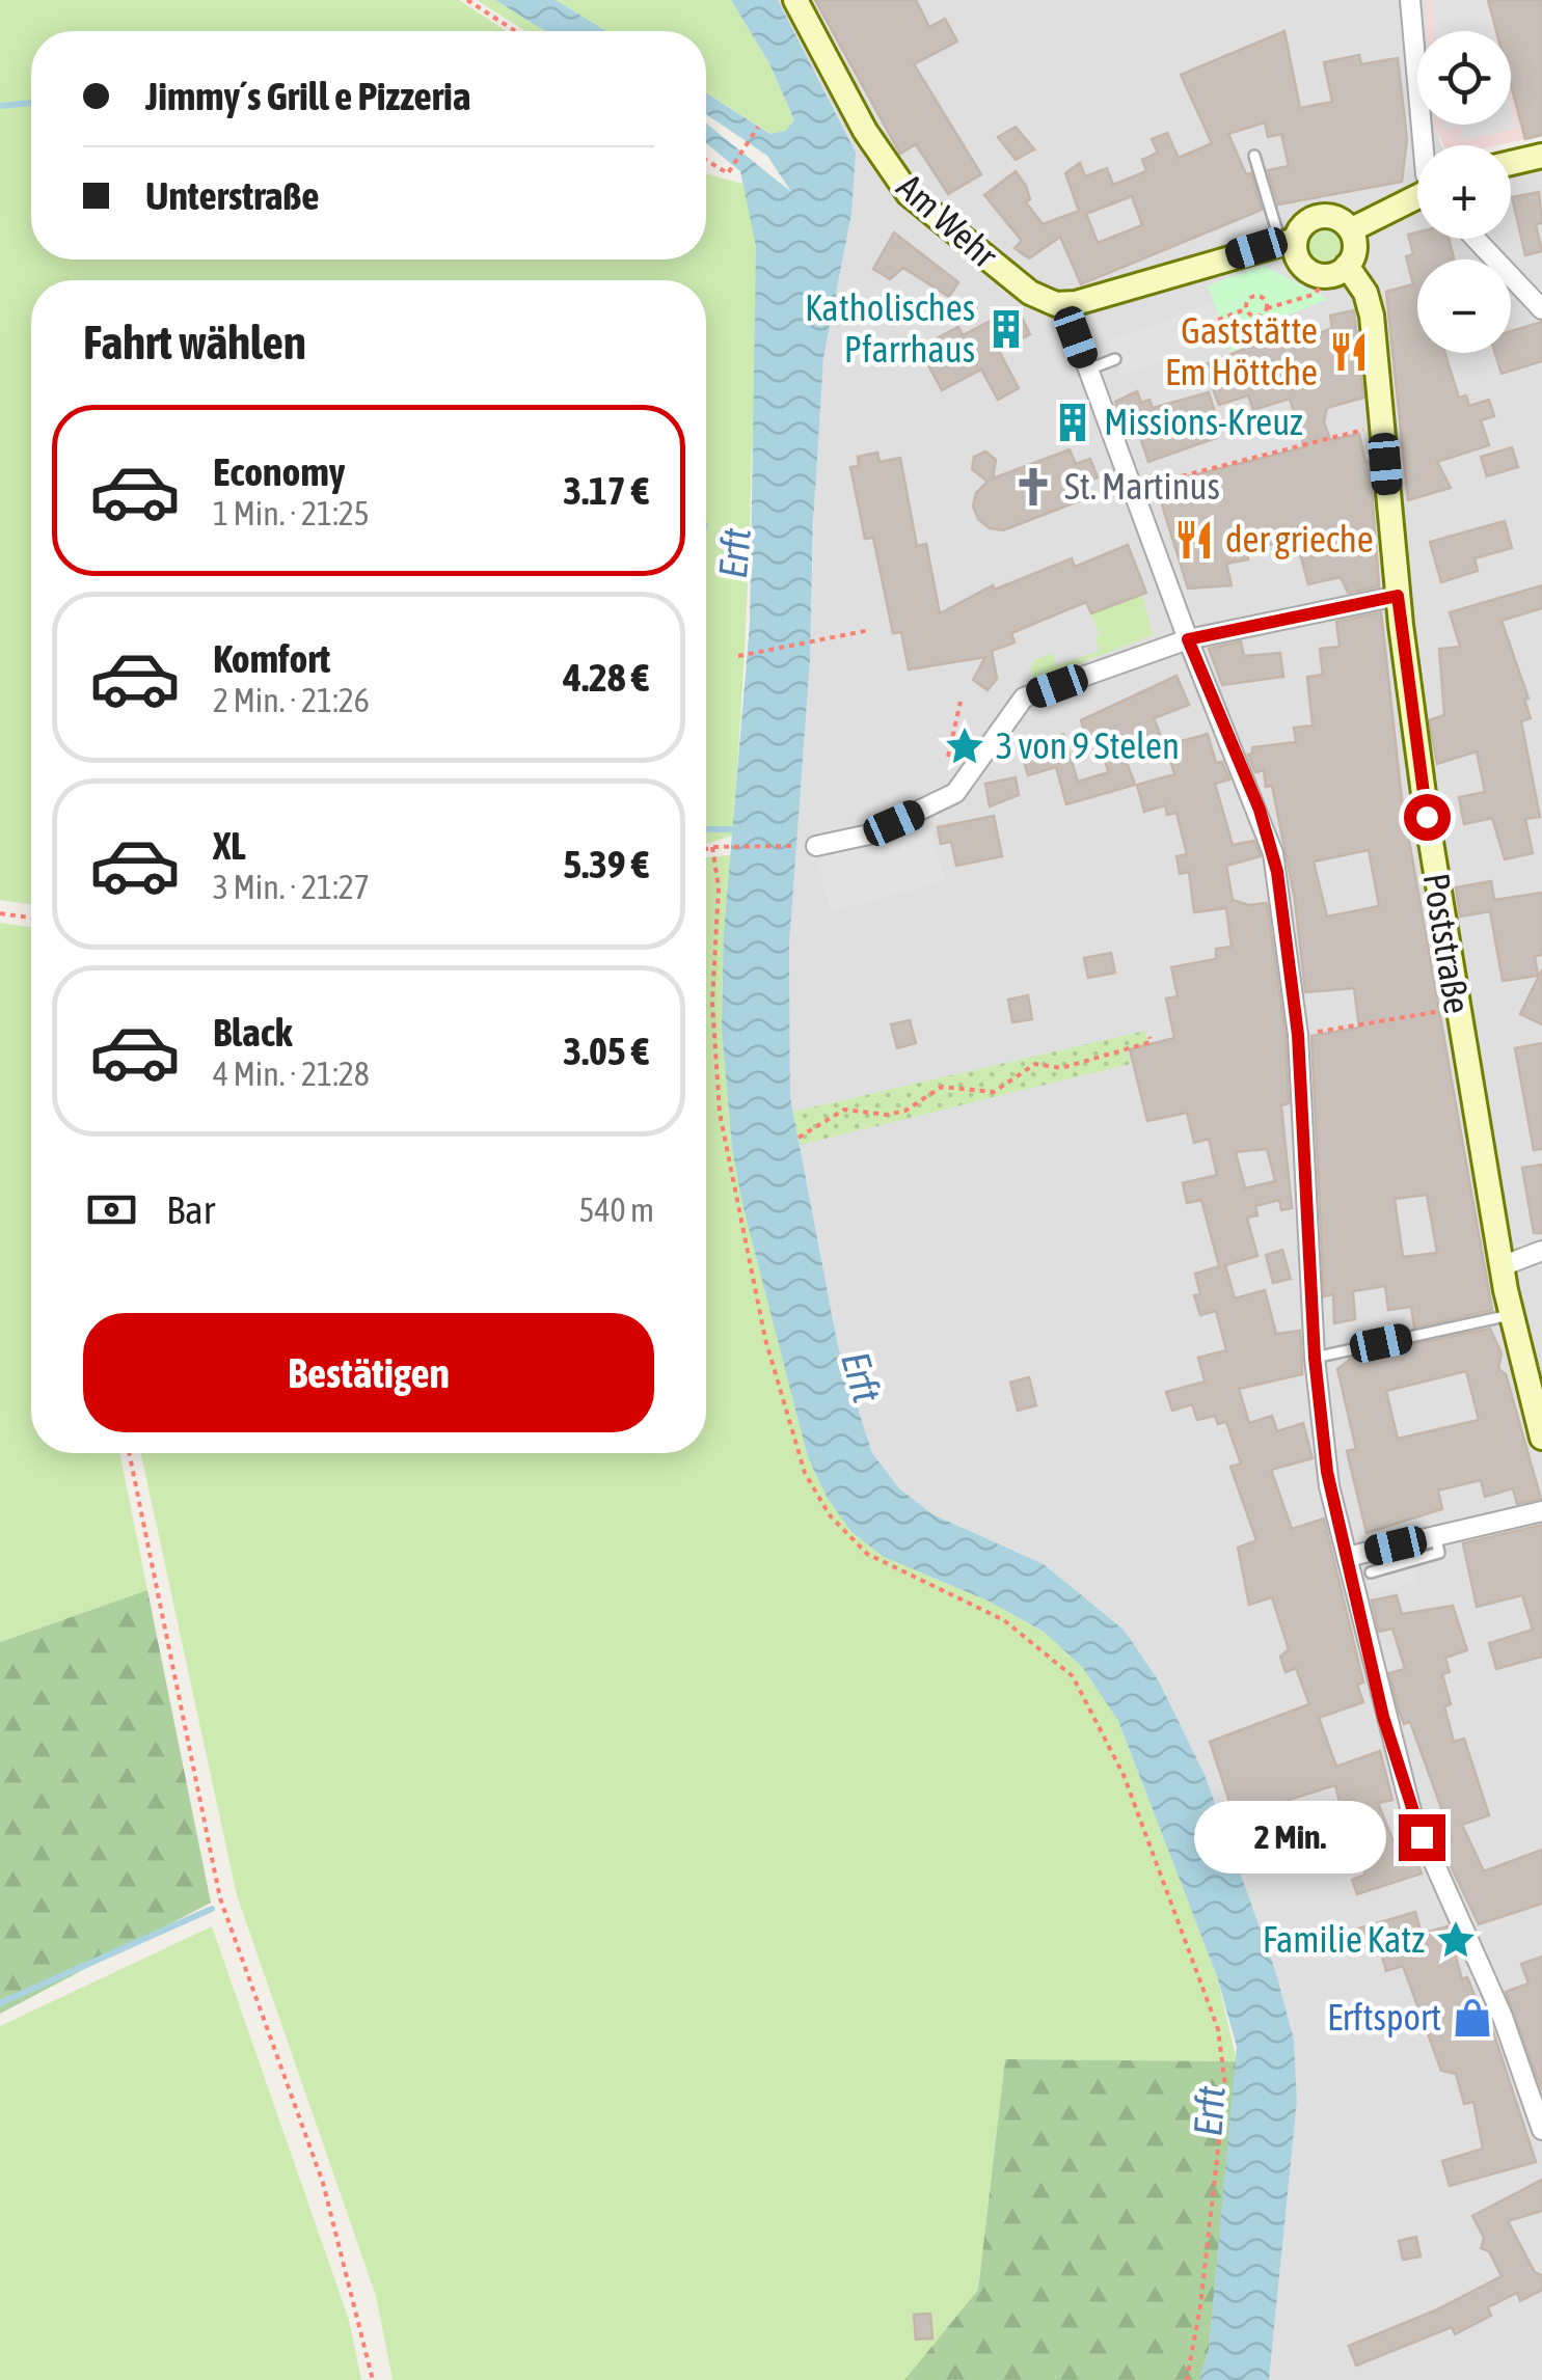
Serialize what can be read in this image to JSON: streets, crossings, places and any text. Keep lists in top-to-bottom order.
{
  "streets": {
    "street": ["Am Wehr", "Poststraße"]
  },
  "water": ["Erft"],
  "places": {
    "building": ["Katholisches Pfarrhaus", "Missions-Kreuz"],
    "restaurant": ["Gaststätte Em Höttche", "der grieche"],
    "church": ["St. Martinus"],
    "place": ["3 von 9 Stelen", "Familie Katz"],
    "shop": ["Erftsport"]
  },
  "page": {
    "map_buttons": ["+", "−"],
    "banner": ["Jimmy´s Grill e Pizzeria", "Unterstraße"],
    "heading": "Fahrt wählen",
    "list": [
      {
        "name": "Economy",
        "note": "1 Min. · 21:25",
        "value": "3.17 €"
      },
      {
        "name": "Komfort",
        "note": "2 Min. · 21:26",
        "value": "4.28 €"
      },
      {
        "name": "XL",
        "note": "3 Min. · 21:27",
        "value": "5.39 €"
      },
      {
        "name": "Black",
        "note": "4 Min. · 21:28",
        "value": "3.05 €"
      }
    ],
    "pay": ["Bar", "540 m"],
    "buttons": "Bestätigen",
    "bubble": "2 Min."
  }
}
